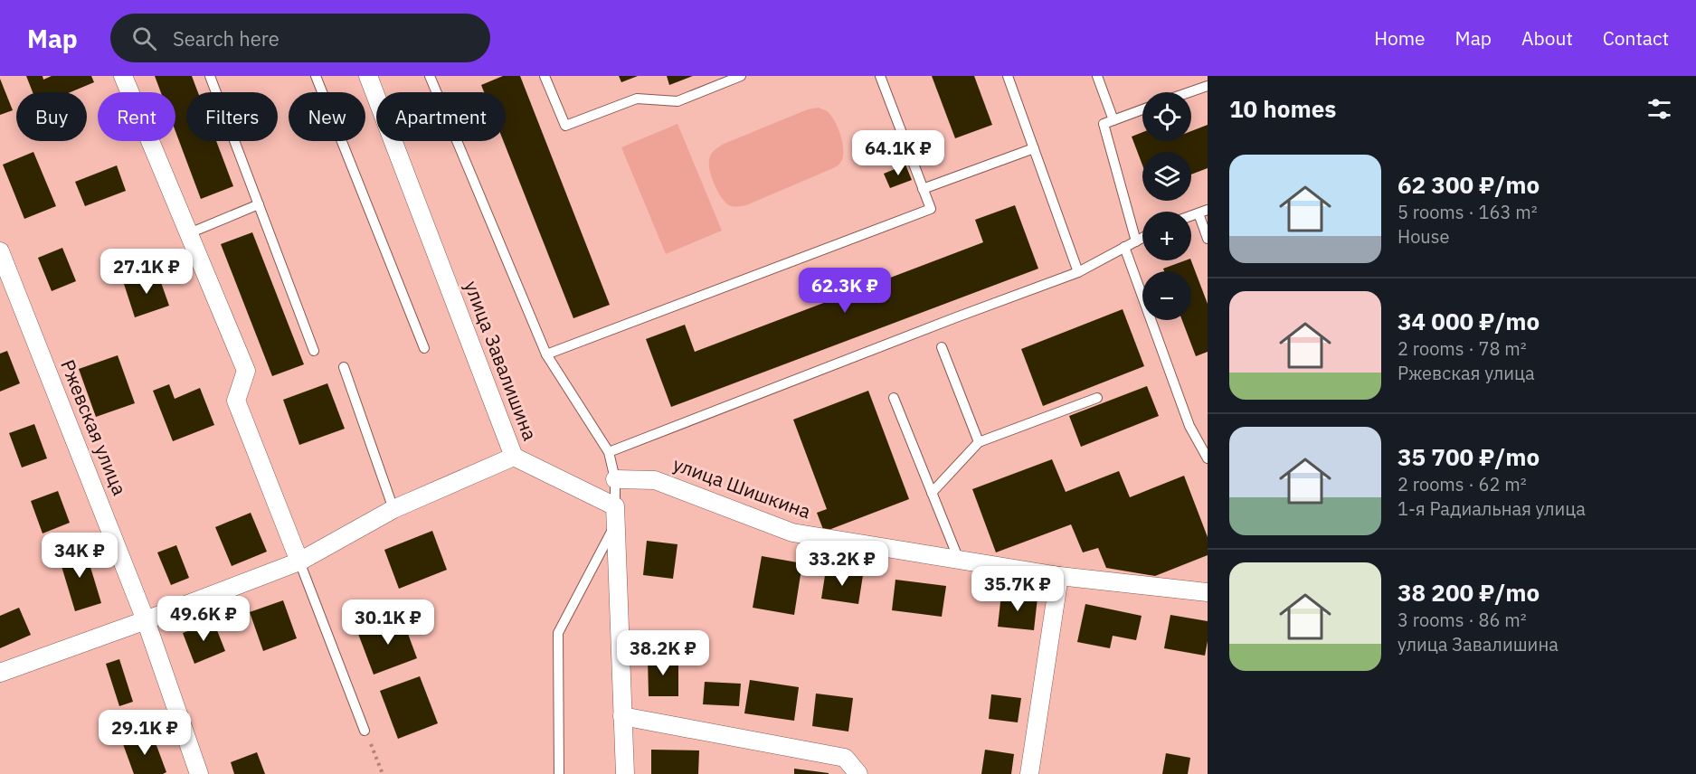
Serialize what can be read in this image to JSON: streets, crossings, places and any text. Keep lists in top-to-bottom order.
{
  "streets": {
    "street": ["улица Завалишина", "Ржевская улица", "улица Шишкина"]
  },
  "page": {
    "header": "Map",
    "search": "Search here",
    "nav": [
      "Home",
      "Map",
      "About",
      "Contact"
    ],
    "heading": "10 homes",
    "map_buttons": ["+", "−"],
    "chip": [
      "Buy",
      "Rent",
      "Filters",
      "New",
      "Apartment"
    ],
    "price": [
      "64.1K ₽",
      "27.1K ₽",
      "62.3K ₽",
      "34K ₽",
      "33.2K ₽",
      "35.7K ₽",
      "49.6K ₽",
      "30.1K ₽",
      "38.2K ₽",
      "29.1K ₽"
    ],
    "list": [
      {
        "name": "62 300 ₽/mo",
        "note": "5 rooms · 163 m² · House"
      },
      {
        "name": "34 000 ₽/mo",
        "note": "2 rooms · 78 m² · Ржевская улица"
      },
      {
        "name": "35 700 ₽/mo",
        "note": "2 rooms · 62 m² · 1-я Радиальная улица"
      },
      {
        "name": "38 200 ₽/mo",
        "note": "3 rooms · 86 m² · улица Завалишина"
      }
    ]
  }
}
